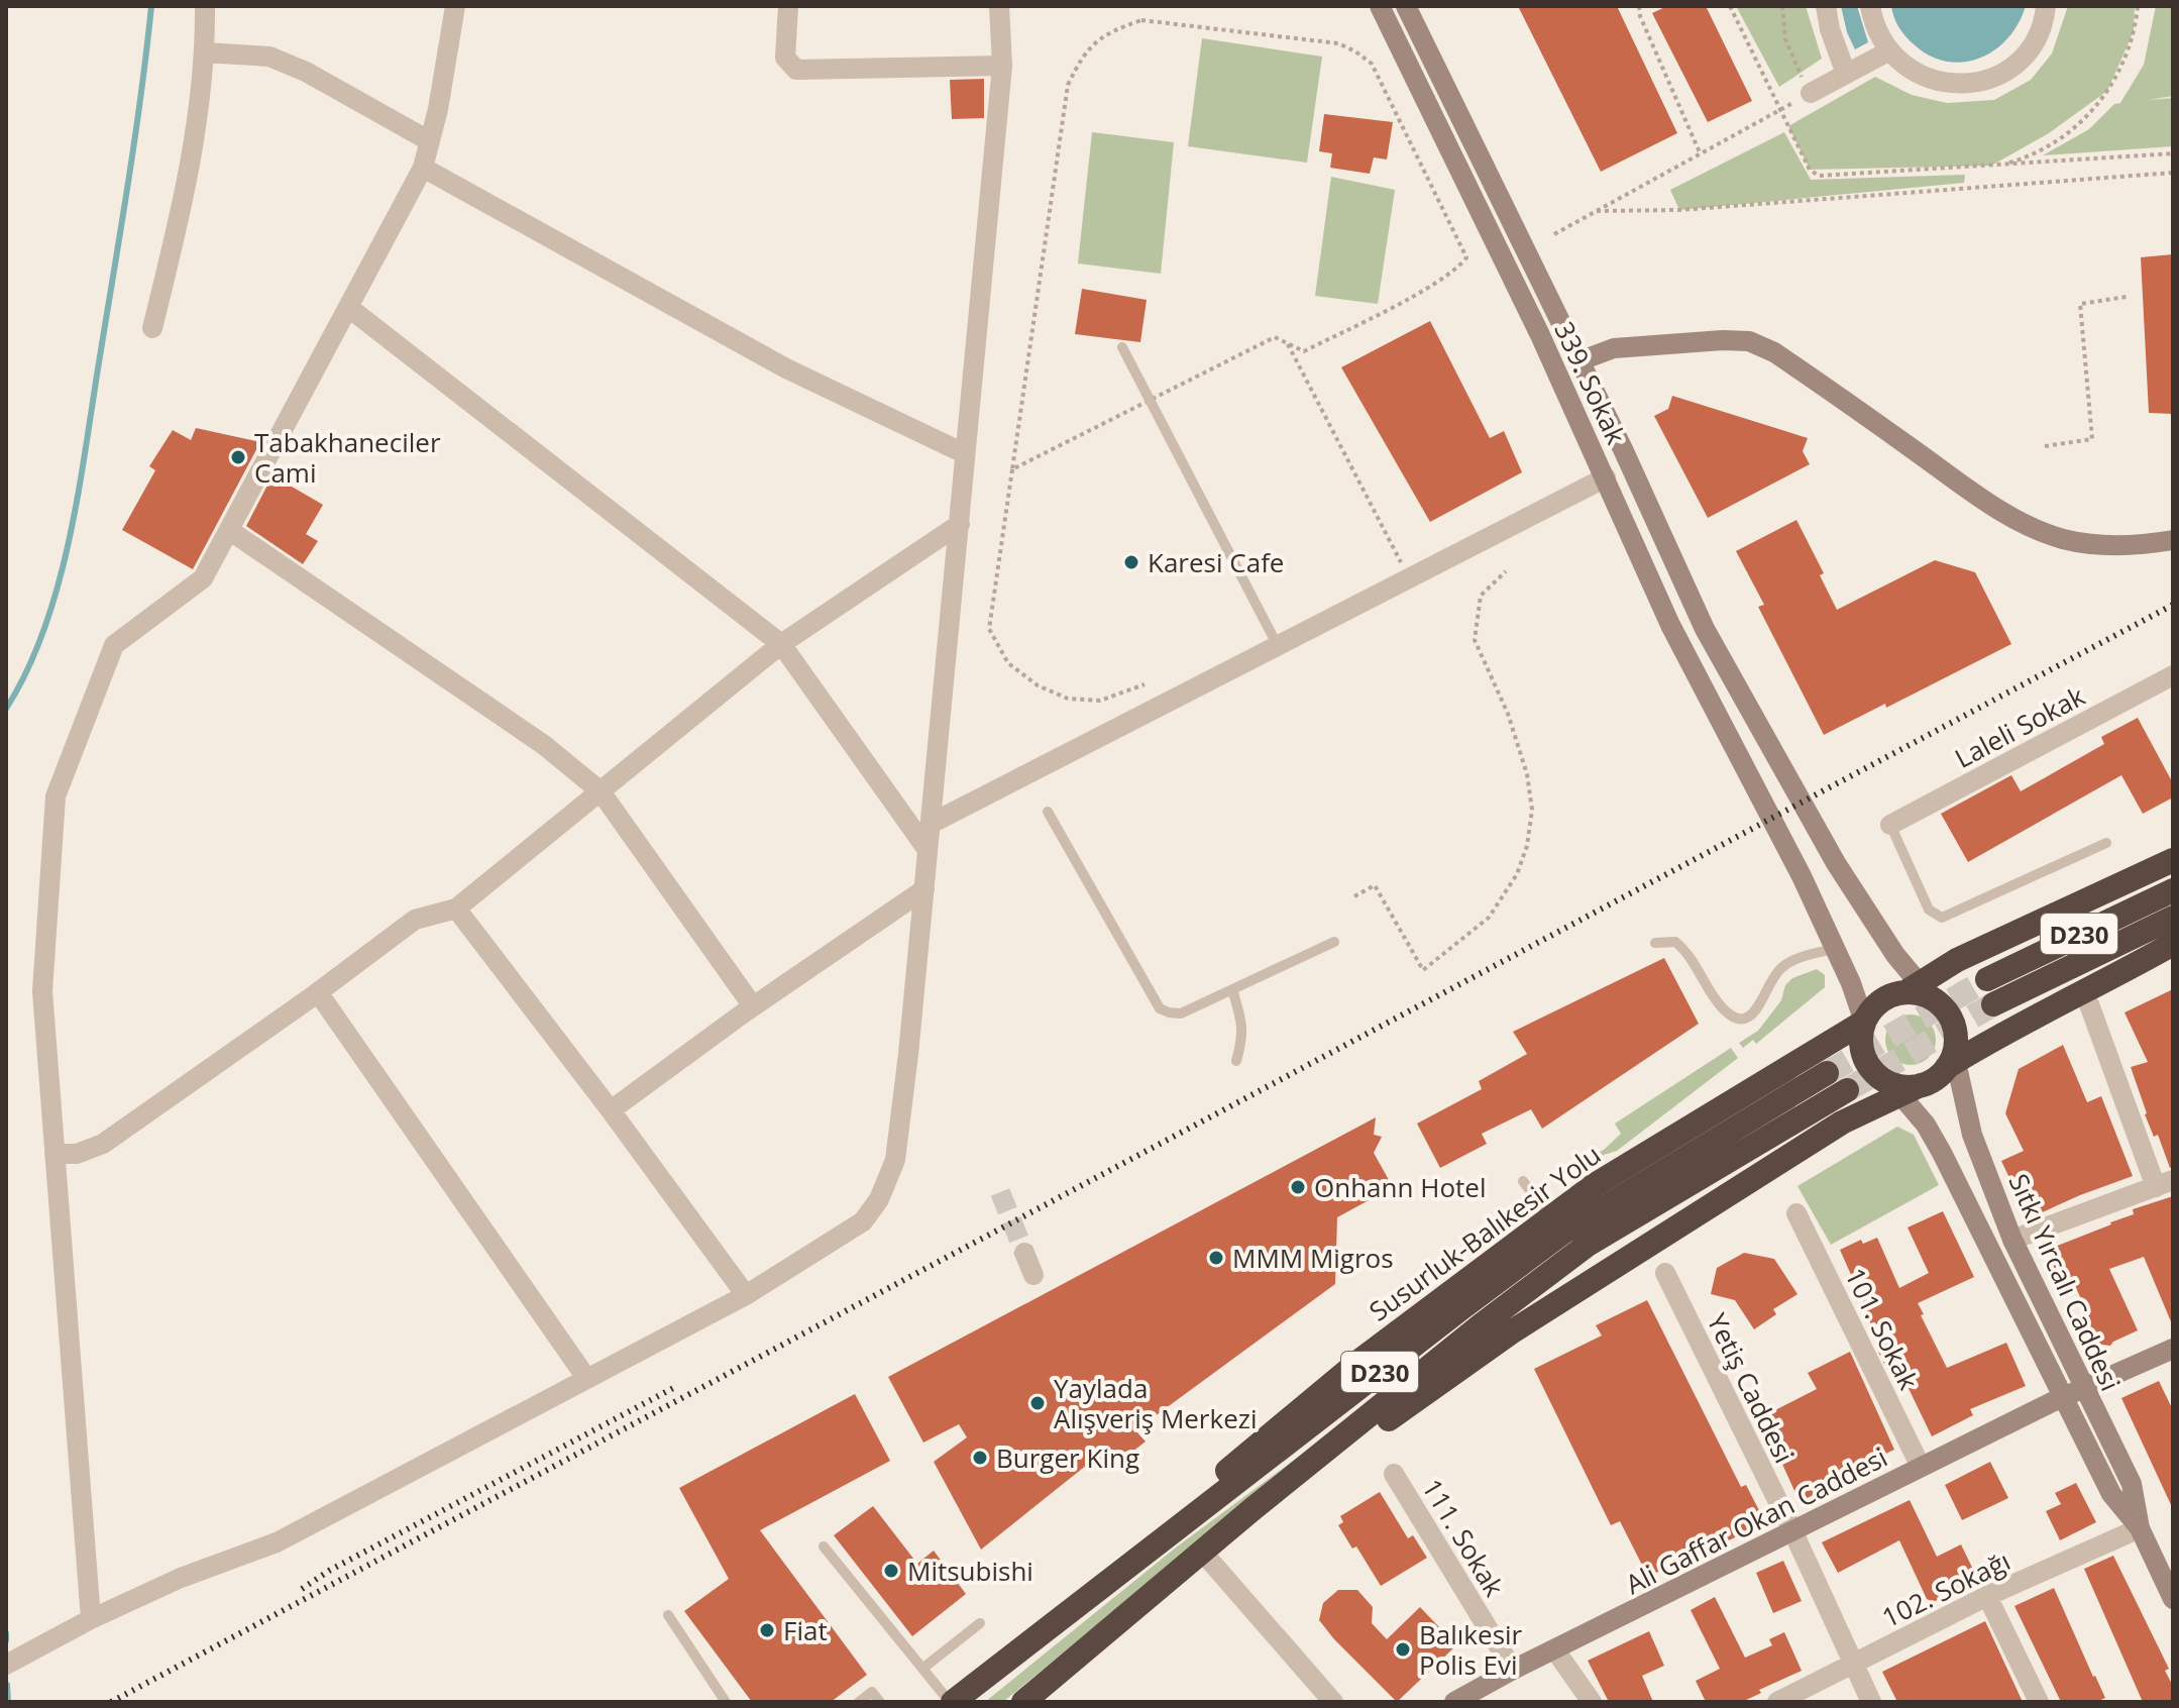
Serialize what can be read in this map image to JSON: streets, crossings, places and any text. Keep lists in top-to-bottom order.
{
  "streets": {
    "highway": ["D230", "Susurluk-Balıkesir Yolu"],
    "main road": ["339. Sokak", "Sıtkı Yırcalı Caddesi", "Ali Gaffar Okan Caddesi"],
    "street": [
      "Laleli Sokak",
      "101. Sokak",
      "Yetiş Caddesi",
      "111. Sokak",
      "102. Sokağı"
    ]
  },
  "crossings": [
    ["339. Sokak", "Susurluk-Balıkesir Yolu"],
    ["339. Sokak", "Sıtkı Yırcalı Caddesi"],
    ["Susurluk-Balıkesir Yolu", "Sıtkı Yırcalı Caddesi"],
    ["Sıtkı Yırcalı Caddesi", "Ali Gaffar Okan Caddesi"],
    ["Sıtkı Yırcalı Caddesi", "102. Sokağı"],
    ["101. Sokak", "Ali Gaffar Okan Caddesi"],
    ["Yetiş Caddesi", "Ali Gaffar Okan Caddesi"],
    ["Yetiş Caddesi", "102. Sokağı"],
    ["Ali Gaffar Okan Caddesi", "111. Sokak"]
  ],
  "places": [
    "Tabakhaneciler Cami",
    "Karesi Cafe",
    "Onhann Hotel",
    "MMM Migros",
    "Yaylada Alışveriş Merkezi",
    "Burger King",
    "Mitsubishi",
    "Fiat",
    "Balıkesir Polis Evi"
  ]
}
